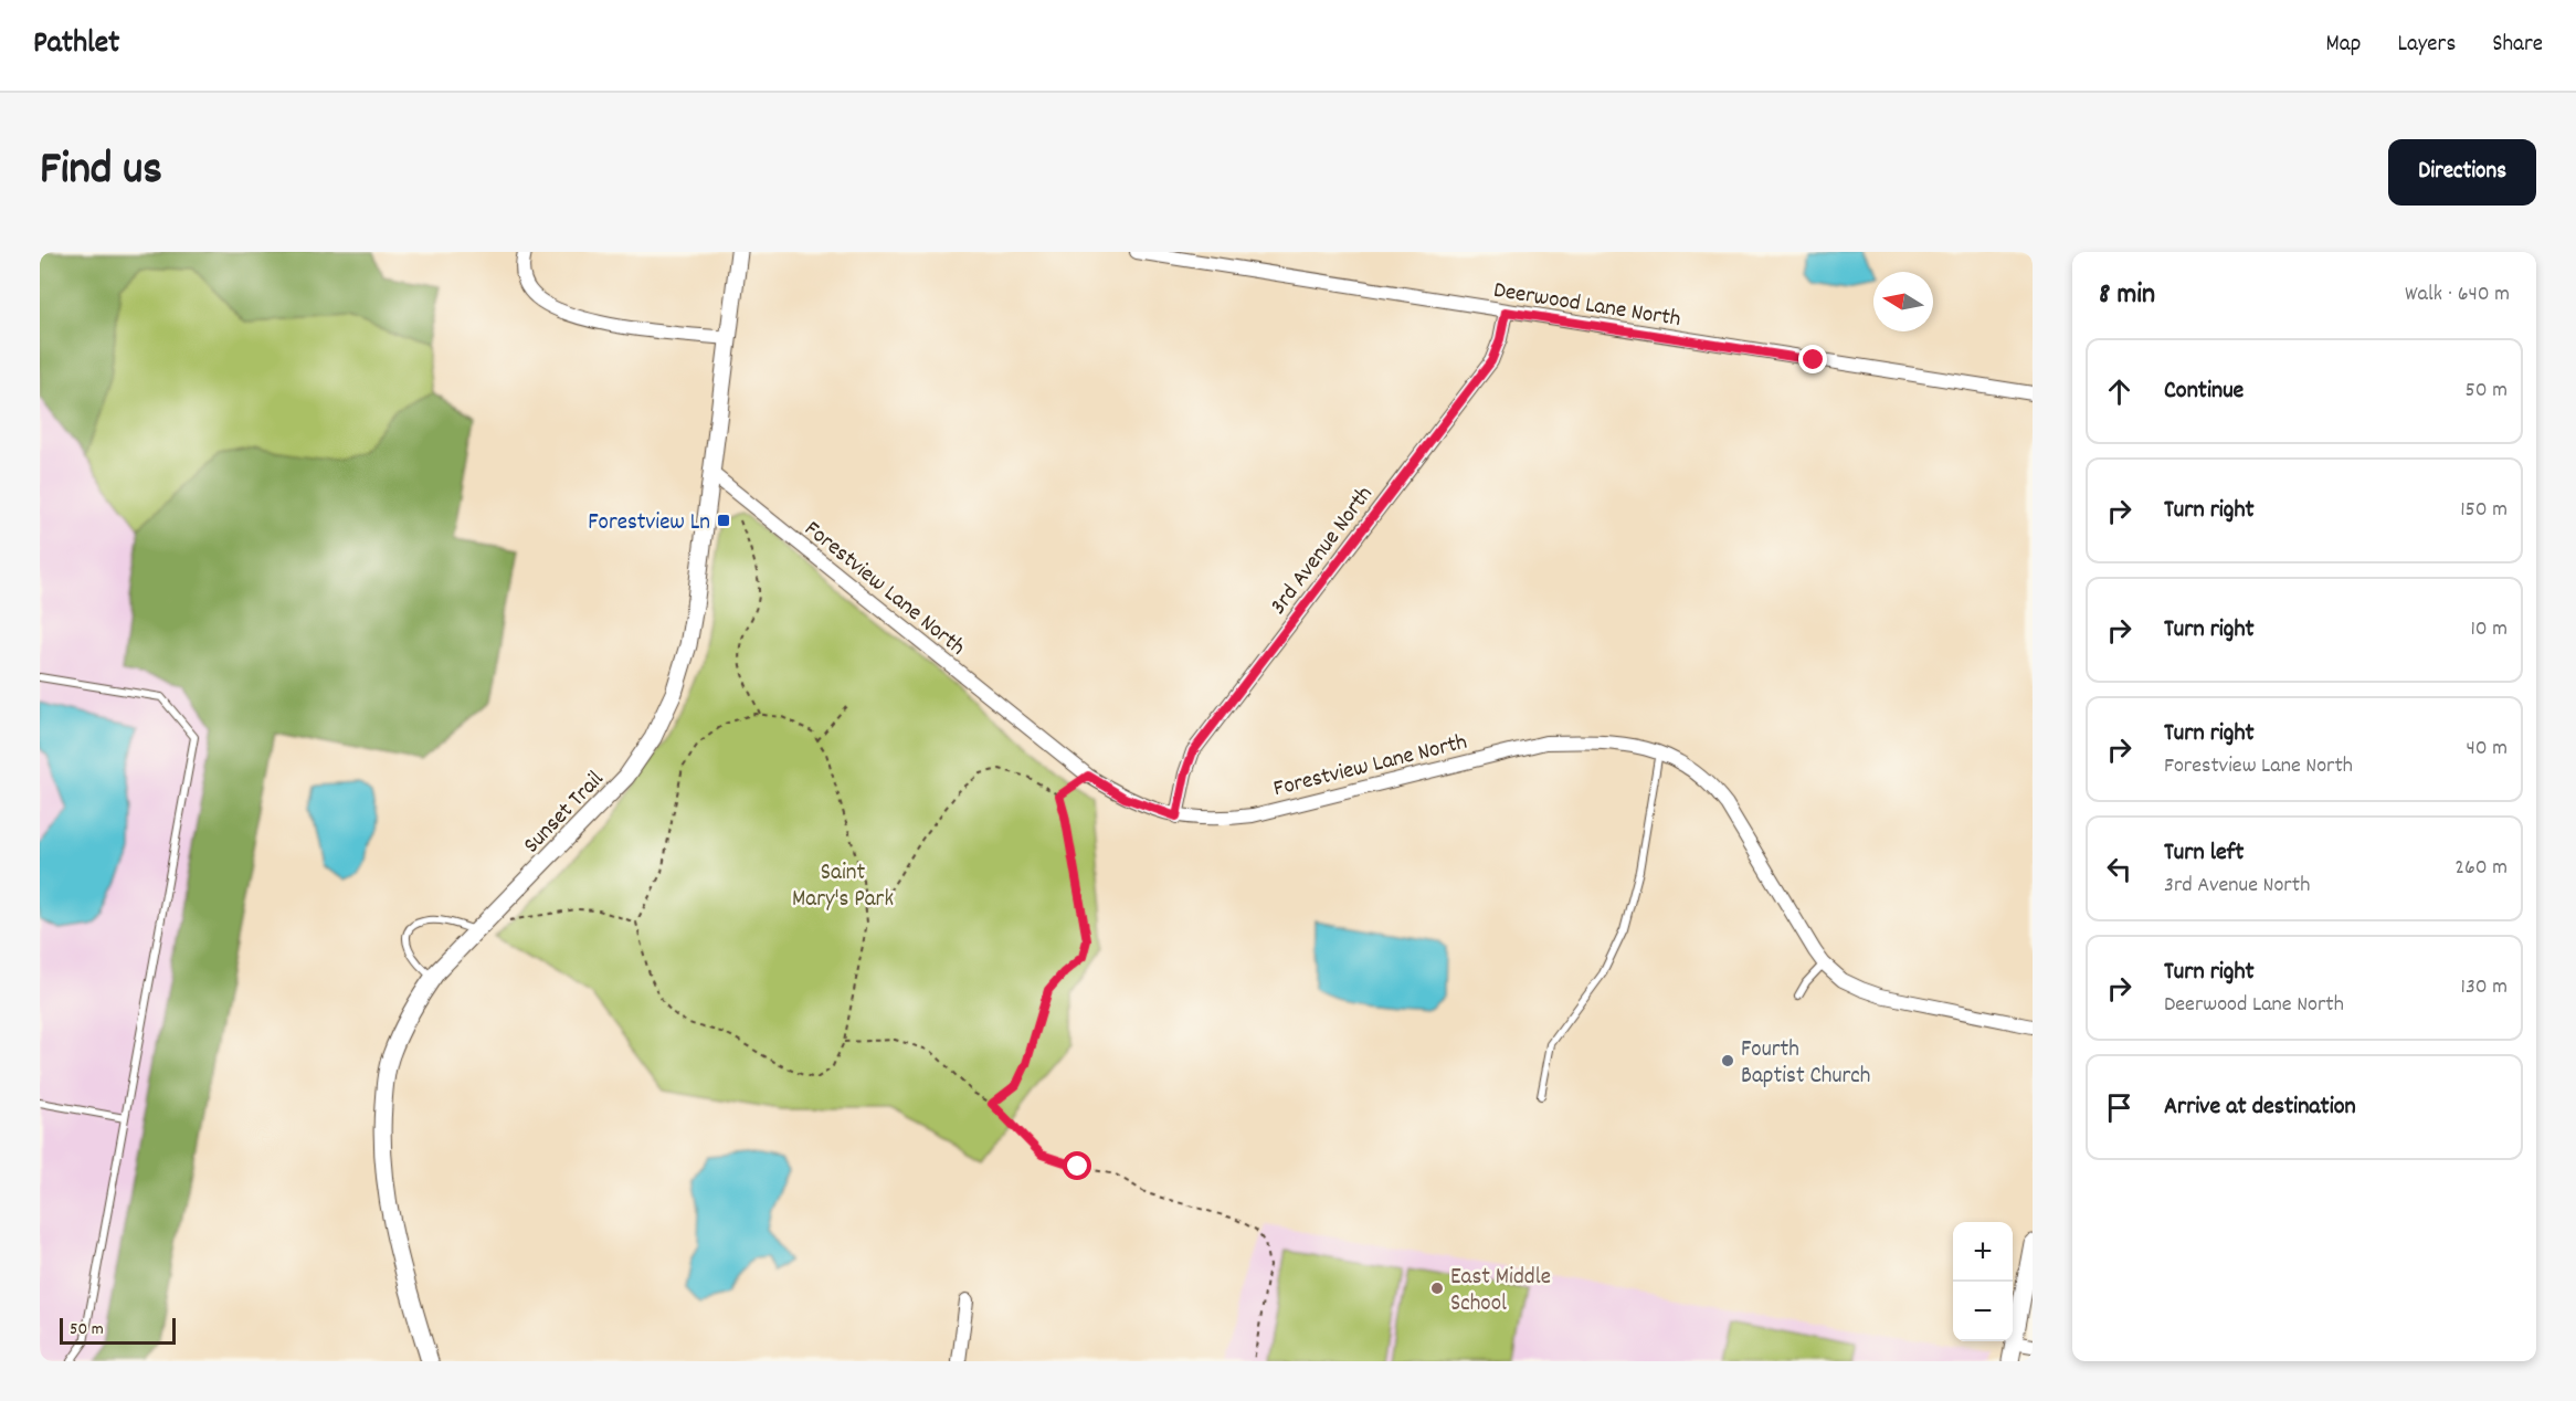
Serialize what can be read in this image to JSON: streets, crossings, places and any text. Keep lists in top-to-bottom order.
{
  "streets": {
    "street": [
      "Deerwood Lane North",
      "3rd Avenue North",
      "Forestview Lane North",
      "Sunset Trail"
    ]
  },
  "crossings": [
    ["Deerwood Lane North", "3rd Avenue North"],
    ["3rd Avenue North", "Forestview Lane North"],
    ["Forestview Lane North", "Sunset Trail"]
  ],
  "parks": ["Saint Mary's Park"],
  "places": {
    "transit": ["Forestview Ln"],
    "other": ["Fourth Baptist Church", "East Middle School"]
  },
  "scale_bar": "50 m",
  "north": "left",
  "page": {
    "header": "Pathlet",
    "nav": ["Map", "Layers", "Share"],
    "title": "Find us",
    "buttons": "Directions",
    "heading": ["8 min", "Walk · 640 m"],
    "list": [
      ["Continue", "50 m"],
      ["Turn right", "150 m"],
      ["Turn right", "10 m"],
      ["Turn right", "Forestview Lane North", "40 m"],
      ["Turn left", "3rd Avenue North", "260 m"],
      ["Turn right", "Deerwood Lane North", "130 m"],
      "Arrive at destination"
    ],
    "map_buttons": ["+", "−"],
    "scale": "50 m"
  }
}
